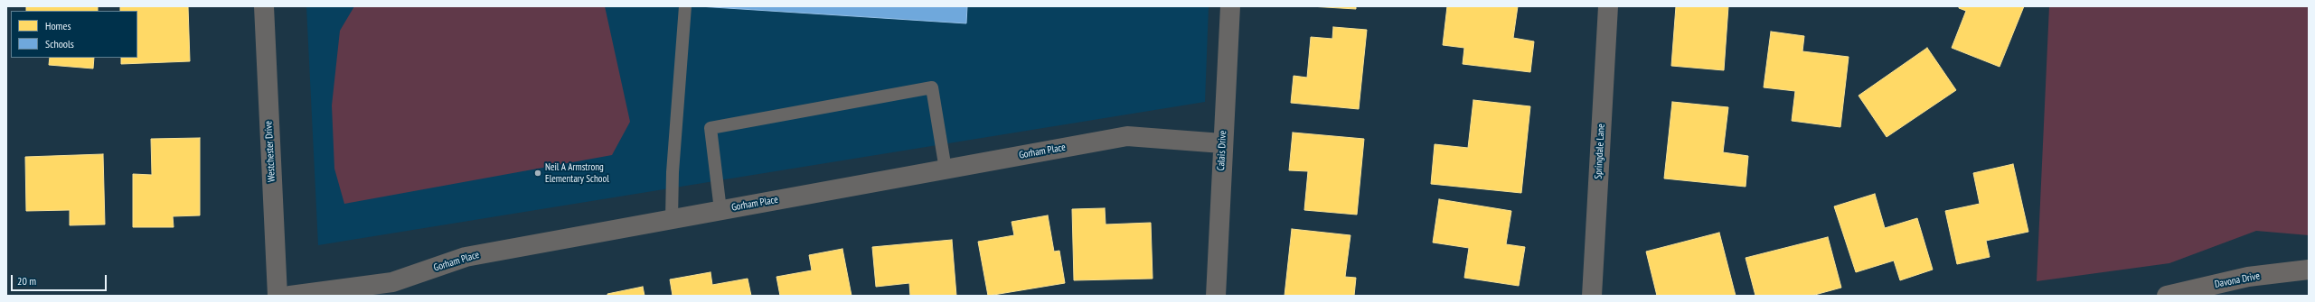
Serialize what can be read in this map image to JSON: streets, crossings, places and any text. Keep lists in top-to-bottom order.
{
  "streets": {
    "street": [
      "Calais Drive",
      "Westchester Drive",
      "Gorham Place",
      "Springdale Lane",
      "Davona Drive"
    ]
  },
  "crossings": [
    ["Calais Drive", "Gorham Place"]
  ],
  "places": ["Neil A Armstrong Elementary School"],
  "legend": ["Homes", "Schools"],
  "scale_bar": "20 m"
}
